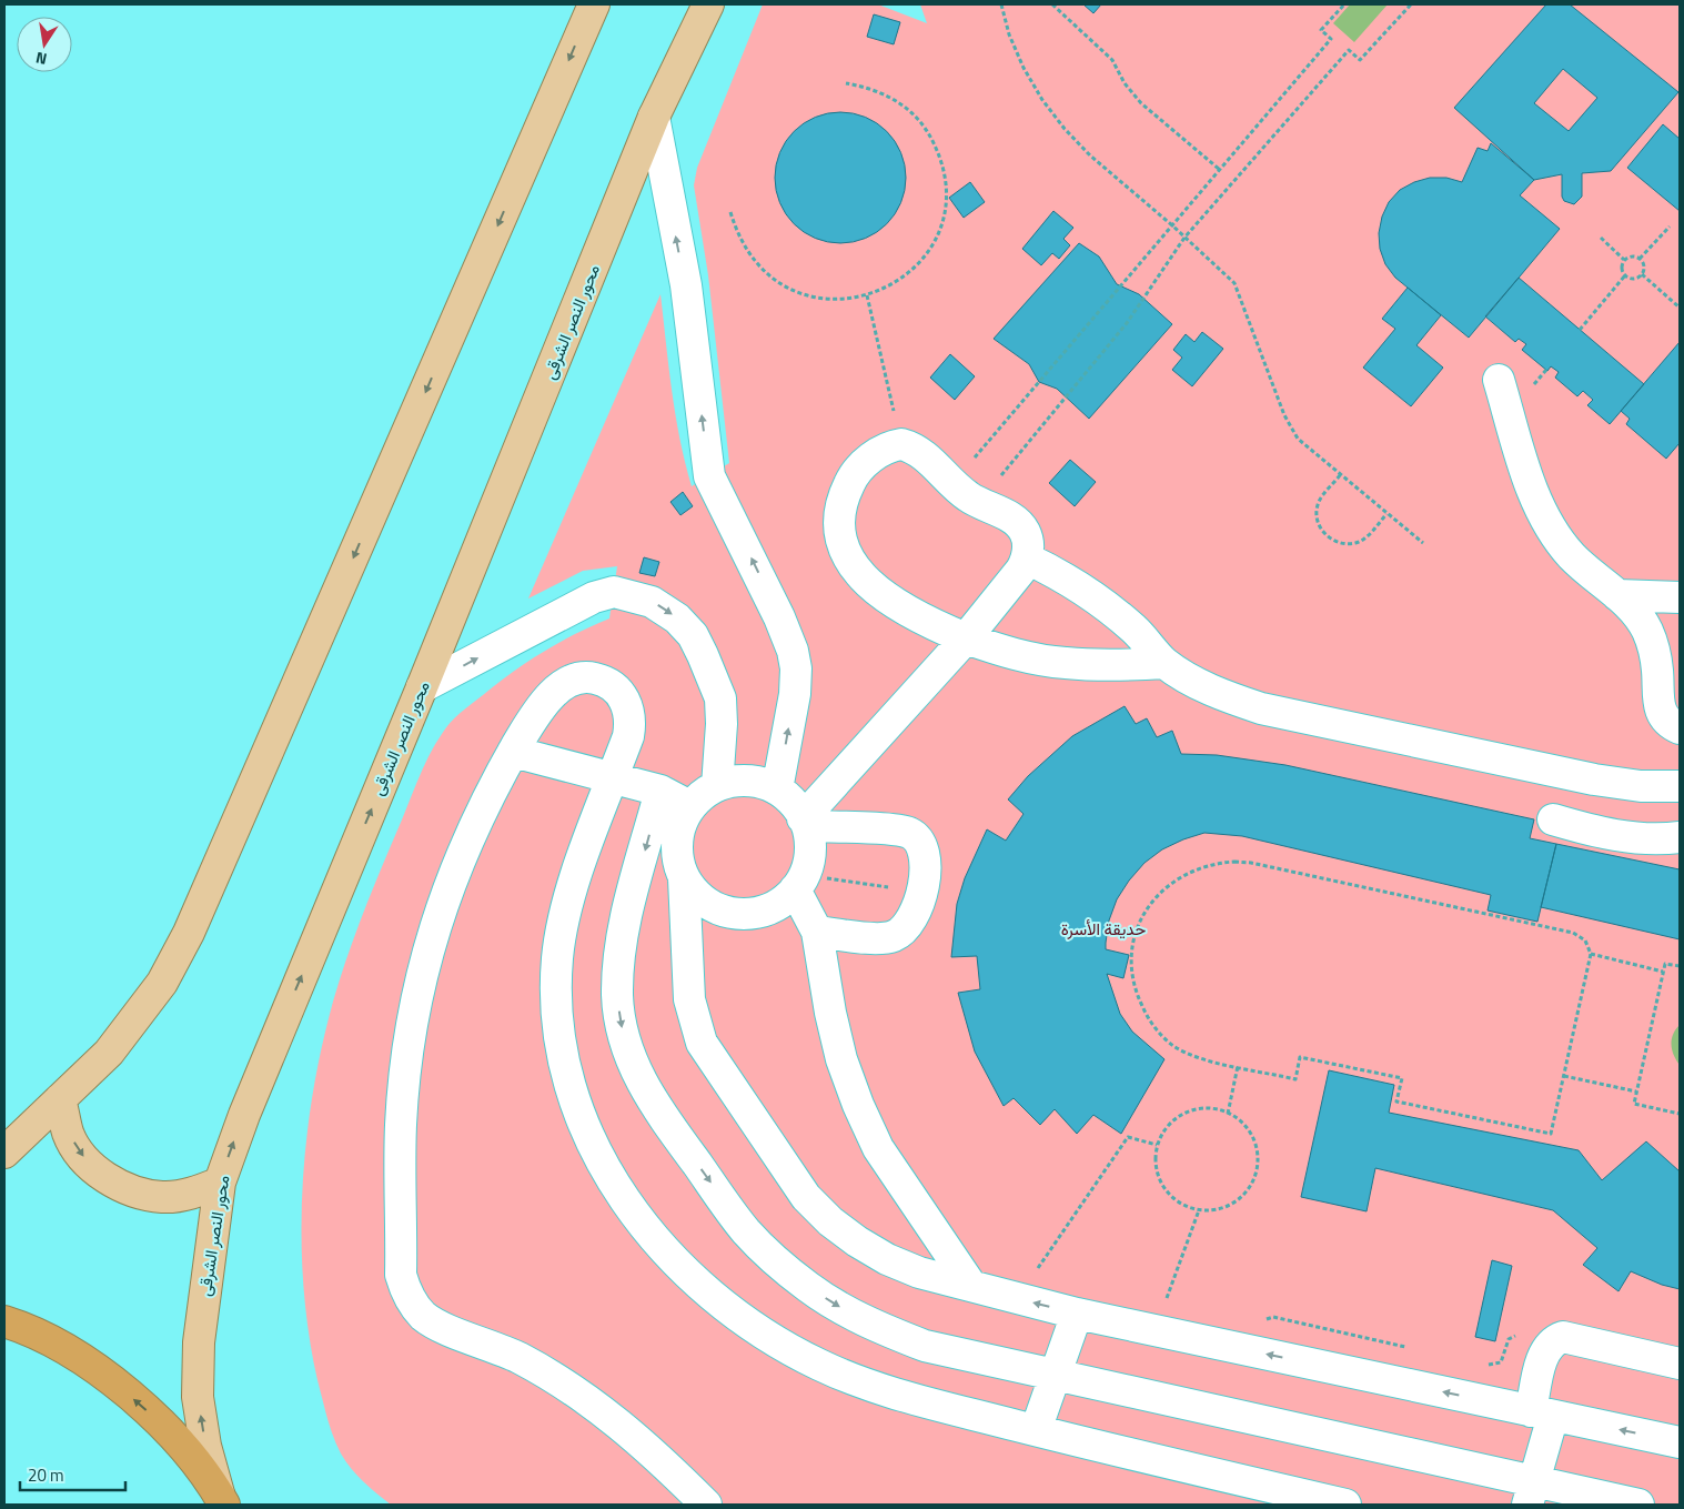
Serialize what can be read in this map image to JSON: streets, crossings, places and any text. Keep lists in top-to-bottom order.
{
  "streets": {
    "main road": ["محور النصر الشرقى"]
  },
  "parks": ["حديقة الأسرة"],
  "scale_bar": "20 m",
  "north": "bottom"
}
